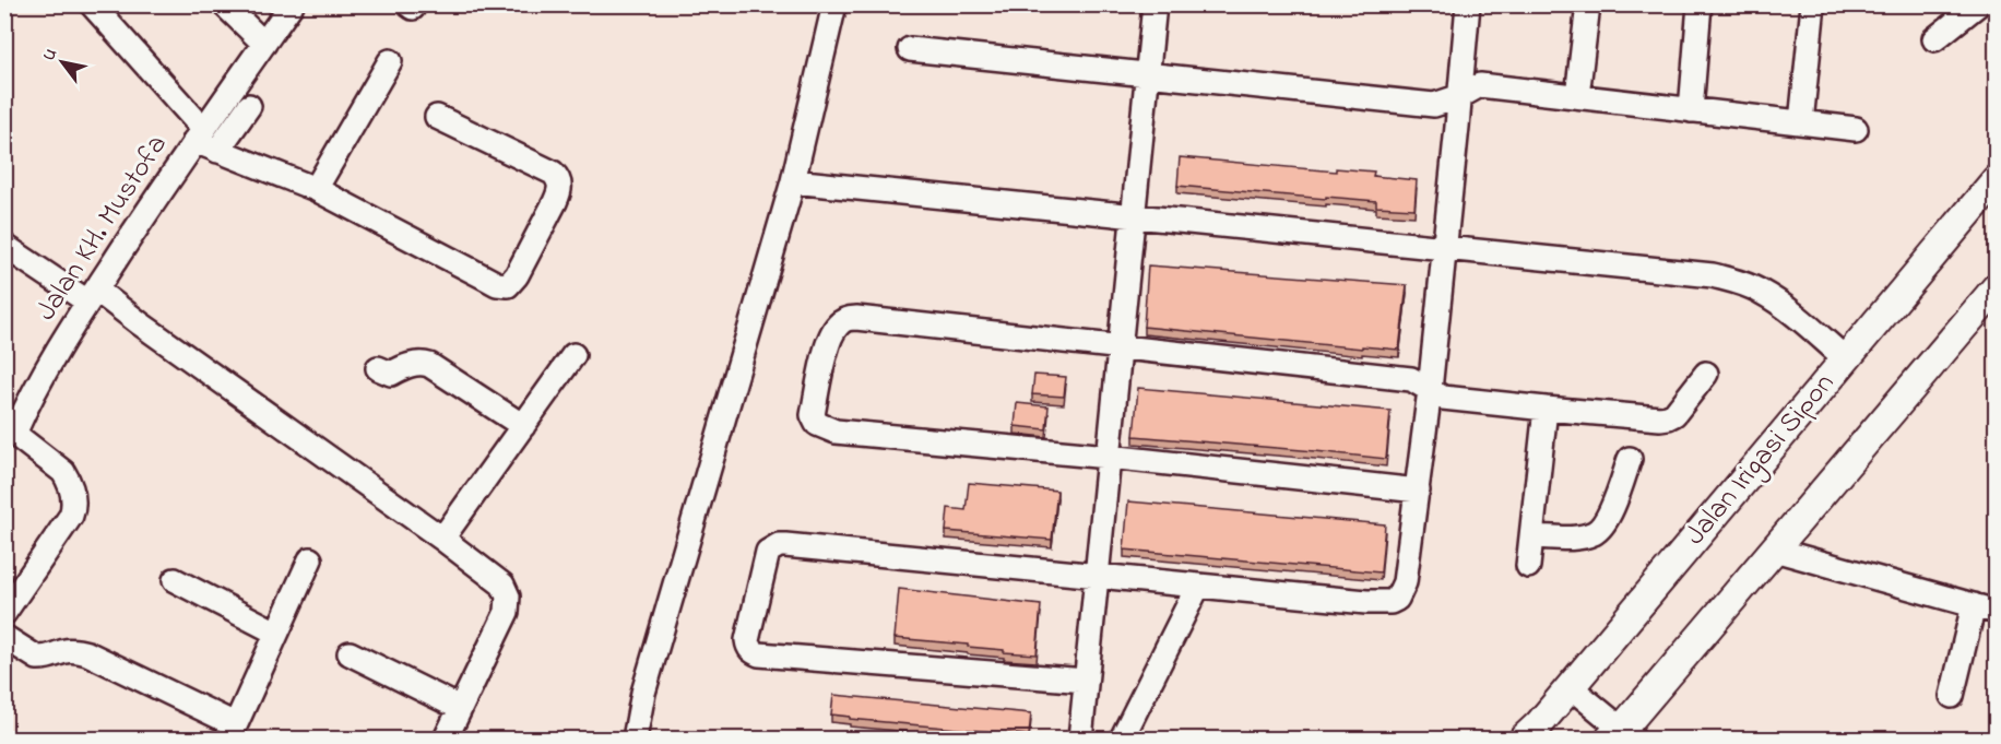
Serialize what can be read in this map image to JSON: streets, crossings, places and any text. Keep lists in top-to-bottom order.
{
  "streets": {
    "street": ["Jalan KH. Mustofa", "Jalan Irigasi Sipon"]
  },
  "north": "top left"
}
